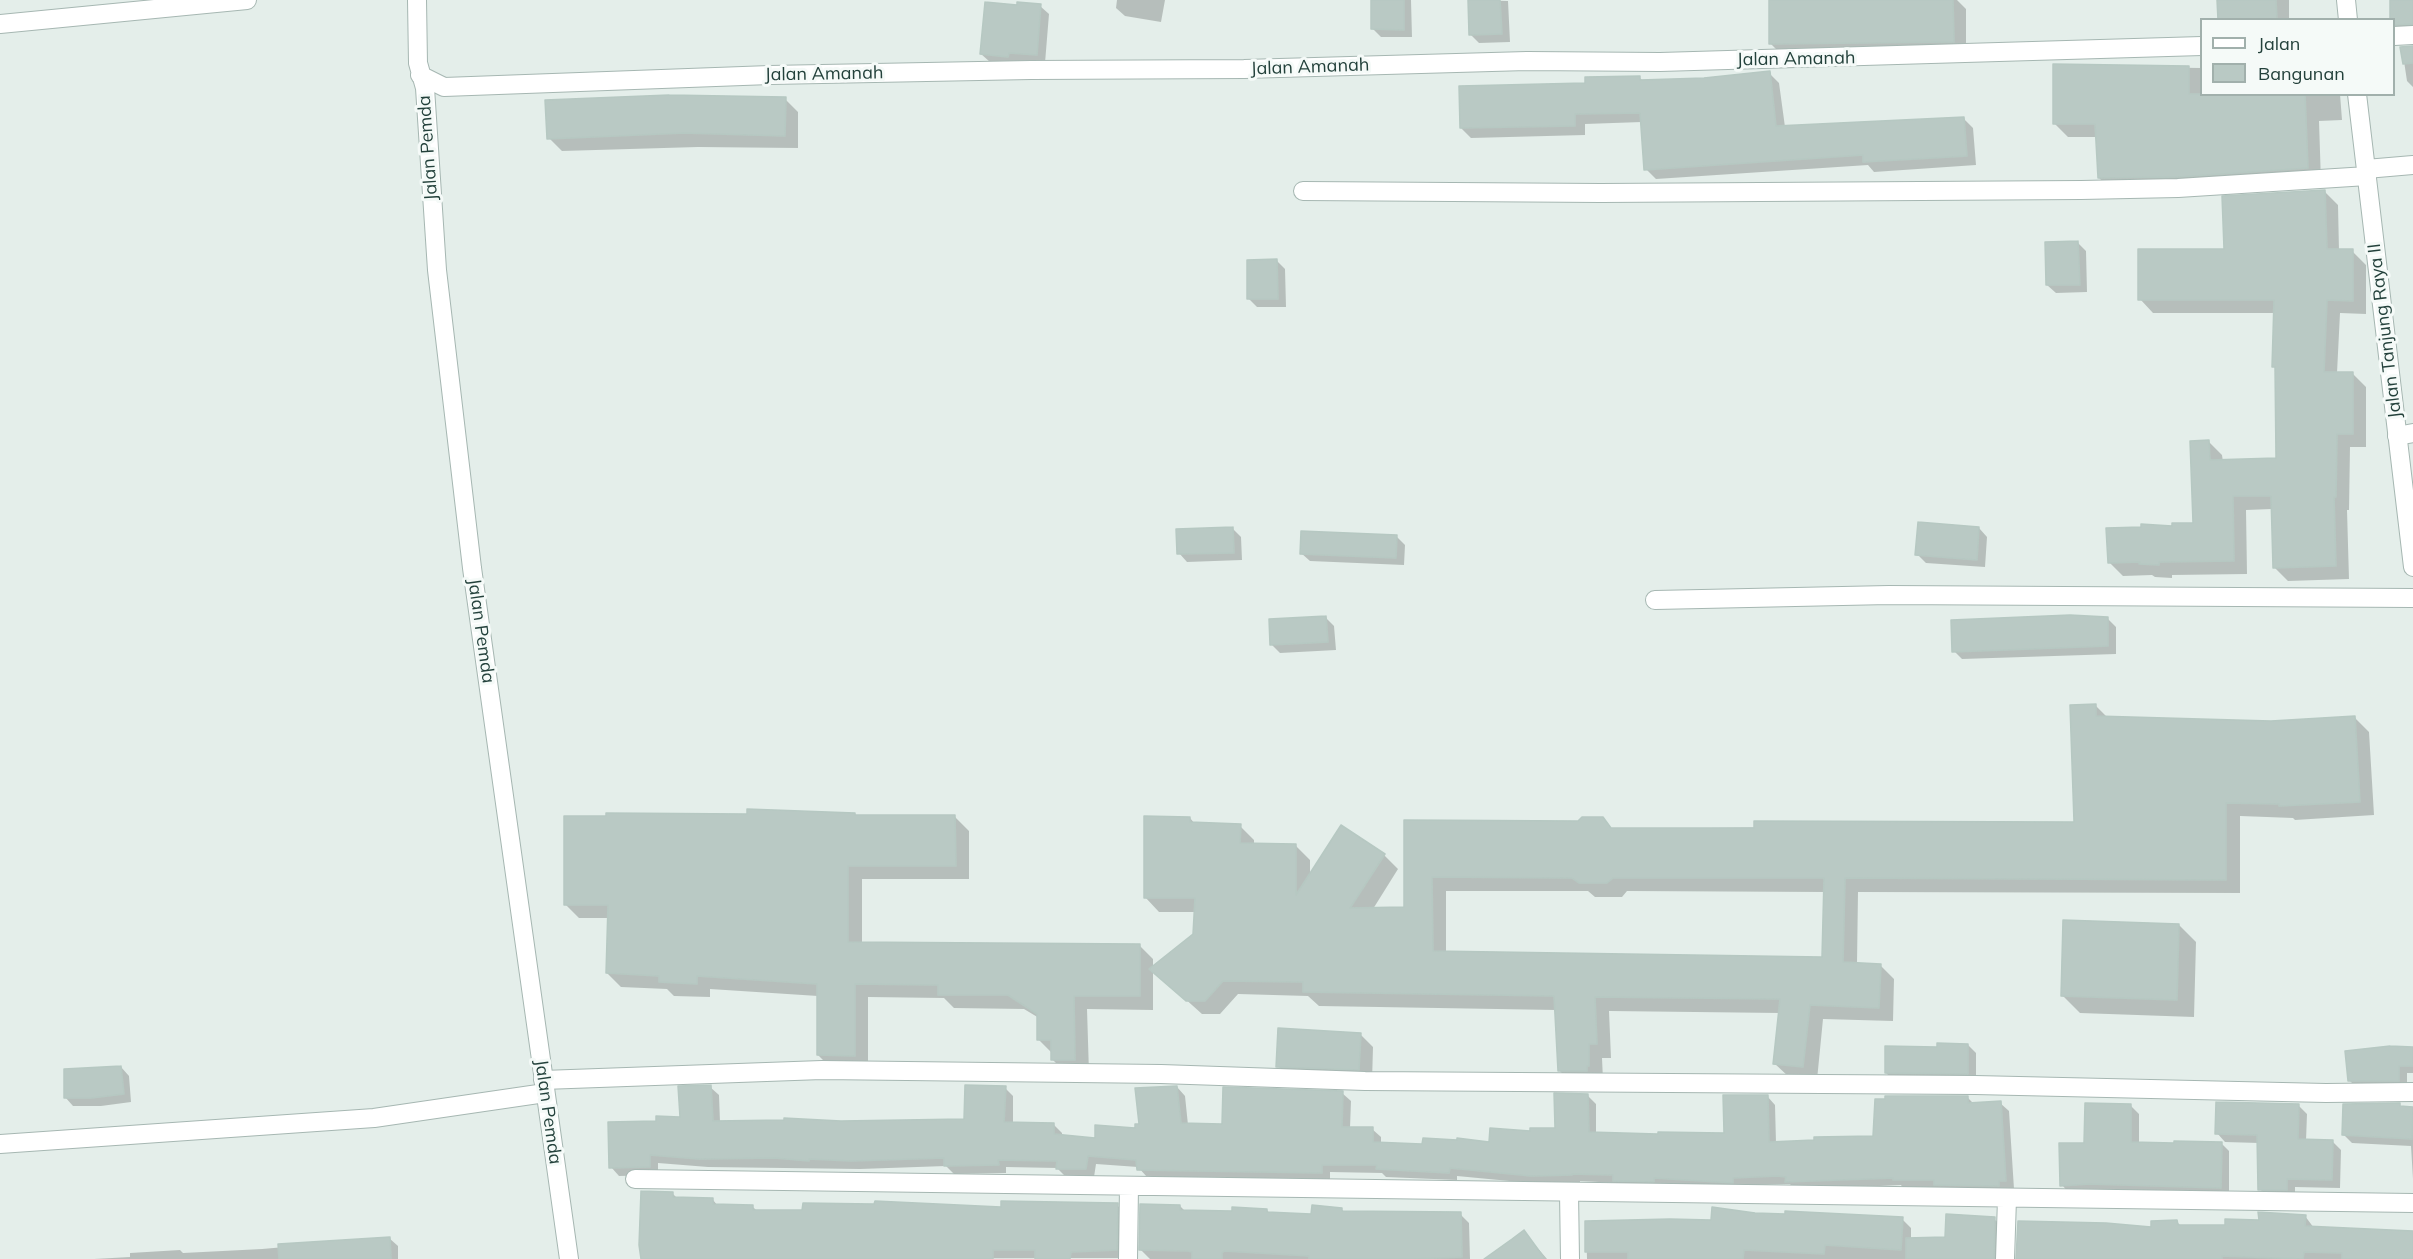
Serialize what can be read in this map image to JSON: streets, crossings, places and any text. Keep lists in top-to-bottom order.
{
  "streets": {
    "street": ["Jalan Amanah", "Jalan Pemda", "Jalan Tanjung Raya II"]
  },
  "crossings": [
    ["Jalan Amanah", "Jalan Pemda"]
  ],
  "legend": ["Jalan", "Bangunan"]
}
